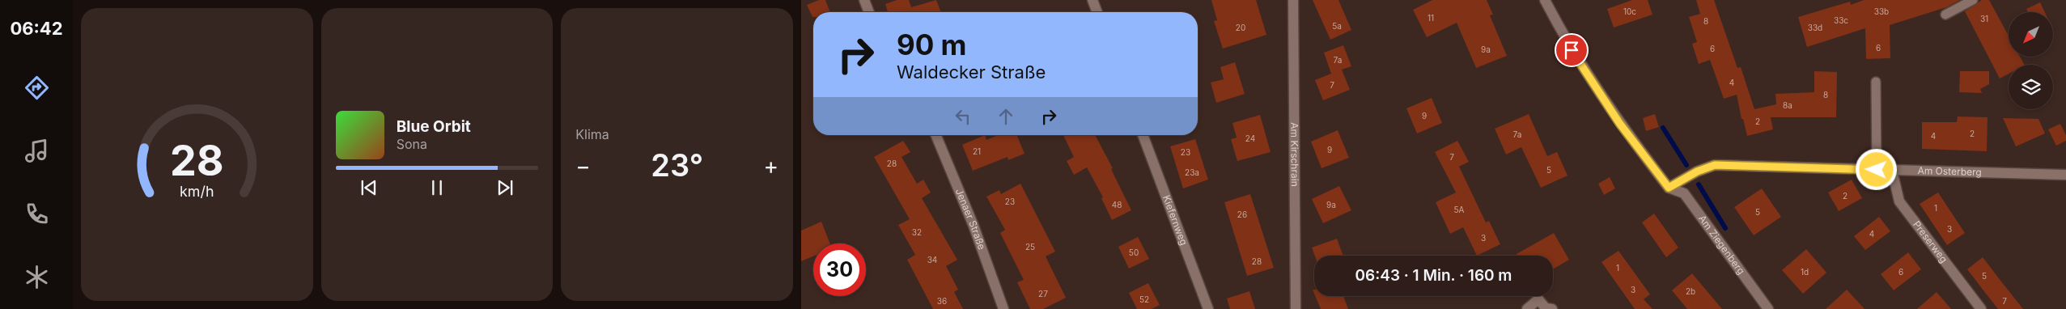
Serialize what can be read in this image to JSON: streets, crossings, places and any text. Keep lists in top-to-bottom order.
{
  "streets": {
    "street": [
      "Am Kirschrain",
      "Am Osterberg",
      "Jenaer Straße",
      "Kiefernweg",
      "Preserweg",
      "Am Ziegenberg"
    ]
  },
  "crossings": [
    ["Am Osterberg", "Preserweg"],
    ["Am Osterberg", "Am Ziegenberg"]
  ],
  "house_numbers": [
    "10c",
    "33b",
    "11",
    "31",
    "33c",
    "8",
    "5a",
    "20",
    "33d",
    "6",
    "6",
    "9a",
    "7a",
    "4",
    "7",
    "8",
    "8a",
    "9",
    "2",
    "2",
    "7a",
    "4",
    "24",
    "9",
    "21",
    "23",
    "7",
    "28",
    "5",
    "23a",
    "2",
    "23",
    "48",
    "9a",
    "1",
    "5A",
    "5",
    "26",
    "3",
    "32",
    "4",
    "3",
    "25",
    "50",
    "34",
    "28",
    "1",
    "1d",
    "6",
    "5",
    "3",
    "2b",
    "27",
    "52",
    "36",
    "7"
  ],
  "north": "bottom left",
  "page": {
    "tabs": "06:42",
    "tile": "Klima",
    "turn": ["90 m", "Waldecker Straße"],
    "song": ["Blue Orbit", "Sona"],
    "heat": ["−", "23°", "+"],
    "limit": "30",
    "trip": "06:43 · 1 Min. · 160 m",
    "gauge": ["28", "km/h"]
  }
}
